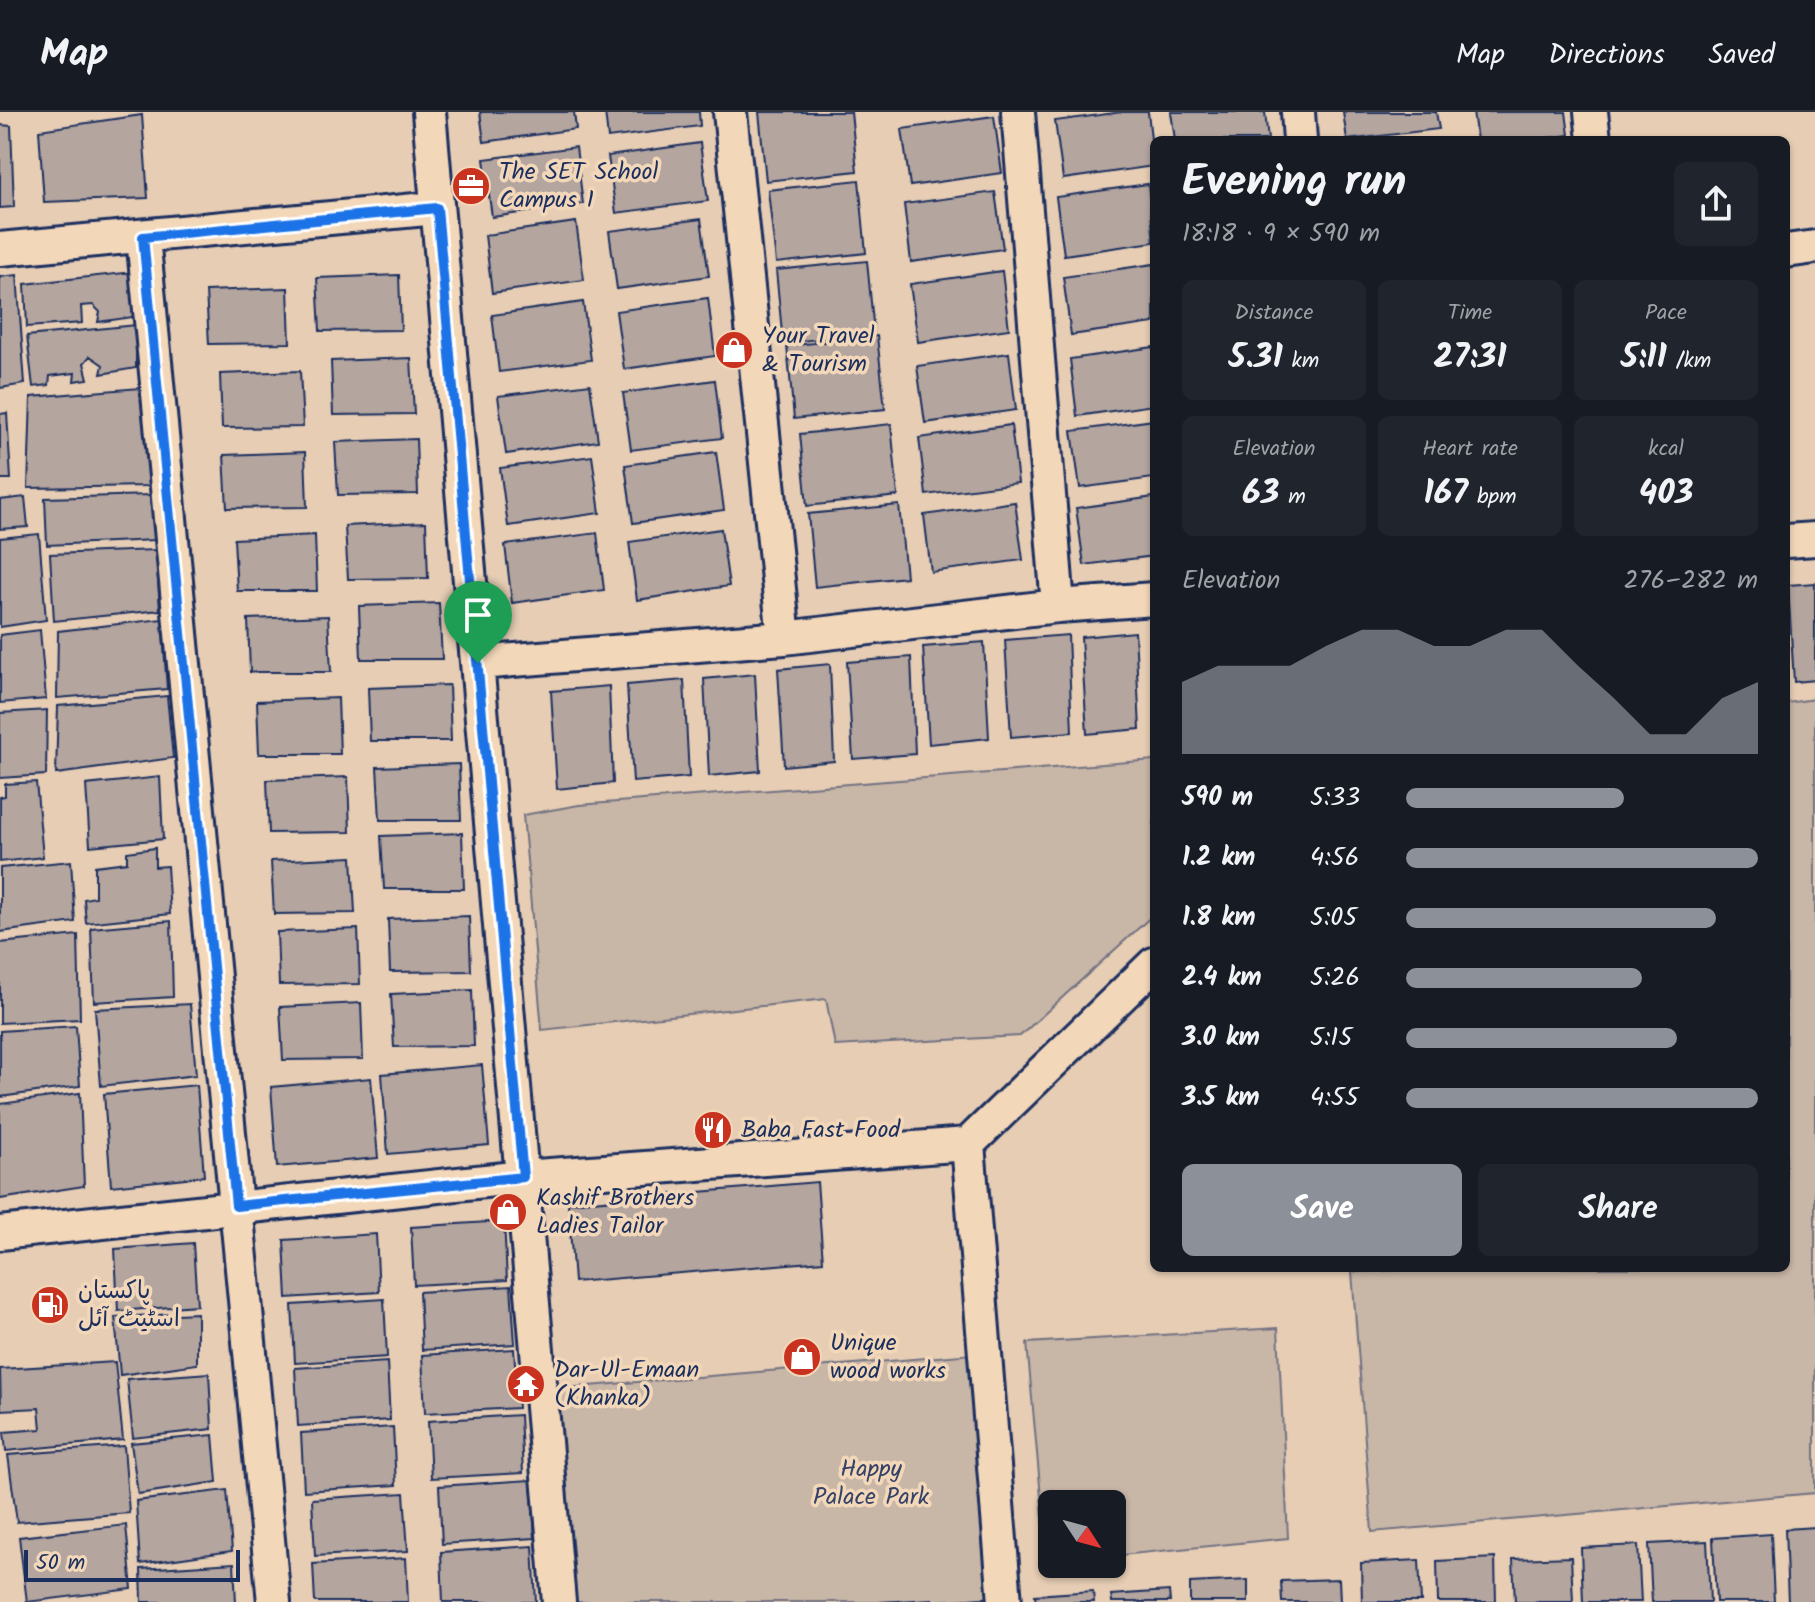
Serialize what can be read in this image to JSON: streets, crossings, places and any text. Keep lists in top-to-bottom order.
{
  "parks": ["Happy Palace Park"],
  "places": {
    "office": ["The SET School Campus 1"],
    "shop": ["Your Travel & Tourism", "Kashif Brothers Ladies Tailor", "Unique wood works"],
    "restaurant": ["Baba Fast Food"],
    "fuel station": ["پاکستان اسٹیٹ آئل"],
    "temple": ["Dar-Ul-Emaan (Khanka)"]
  },
  "scale_bar": "50 m",
  "north": "bottom right",
  "page": {
    "header": "Map",
    "nav": ["Map", "Directions", "Saved"],
    "heading": ["Evening run", "18:18 · 9 × 590 m"],
    "stats": [
      ["Distance", "5.31 km"],
      ["Time", "27:31"],
      ["Pace", "5:11 /km"],
      ["Elevation", "63 m"],
      ["Heart rate", "167 bpm"],
      ["kcal", "403"]
    ],
    "chart": ["Elevation", "276–282 m"],
    "list": [
      {
        "name": "590 m",
        "note": "5:33"
      },
      {
        "name": "1.2 km",
        "note": "4:56"
      },
      {
        "name": "1.8 km",
        "note": "5:05"
      },
      {
        "name": "2.4 km",
        "note": "5:26"
      },
      {
        "name": "3.0 km",
        "note": "5:15"
      },
      {
        "name": "3.5 km",
        "note": "4:55"
      }
    ],
    "buttons": ["Save", "Share"],
    "scale": "50 m"
  }
}
